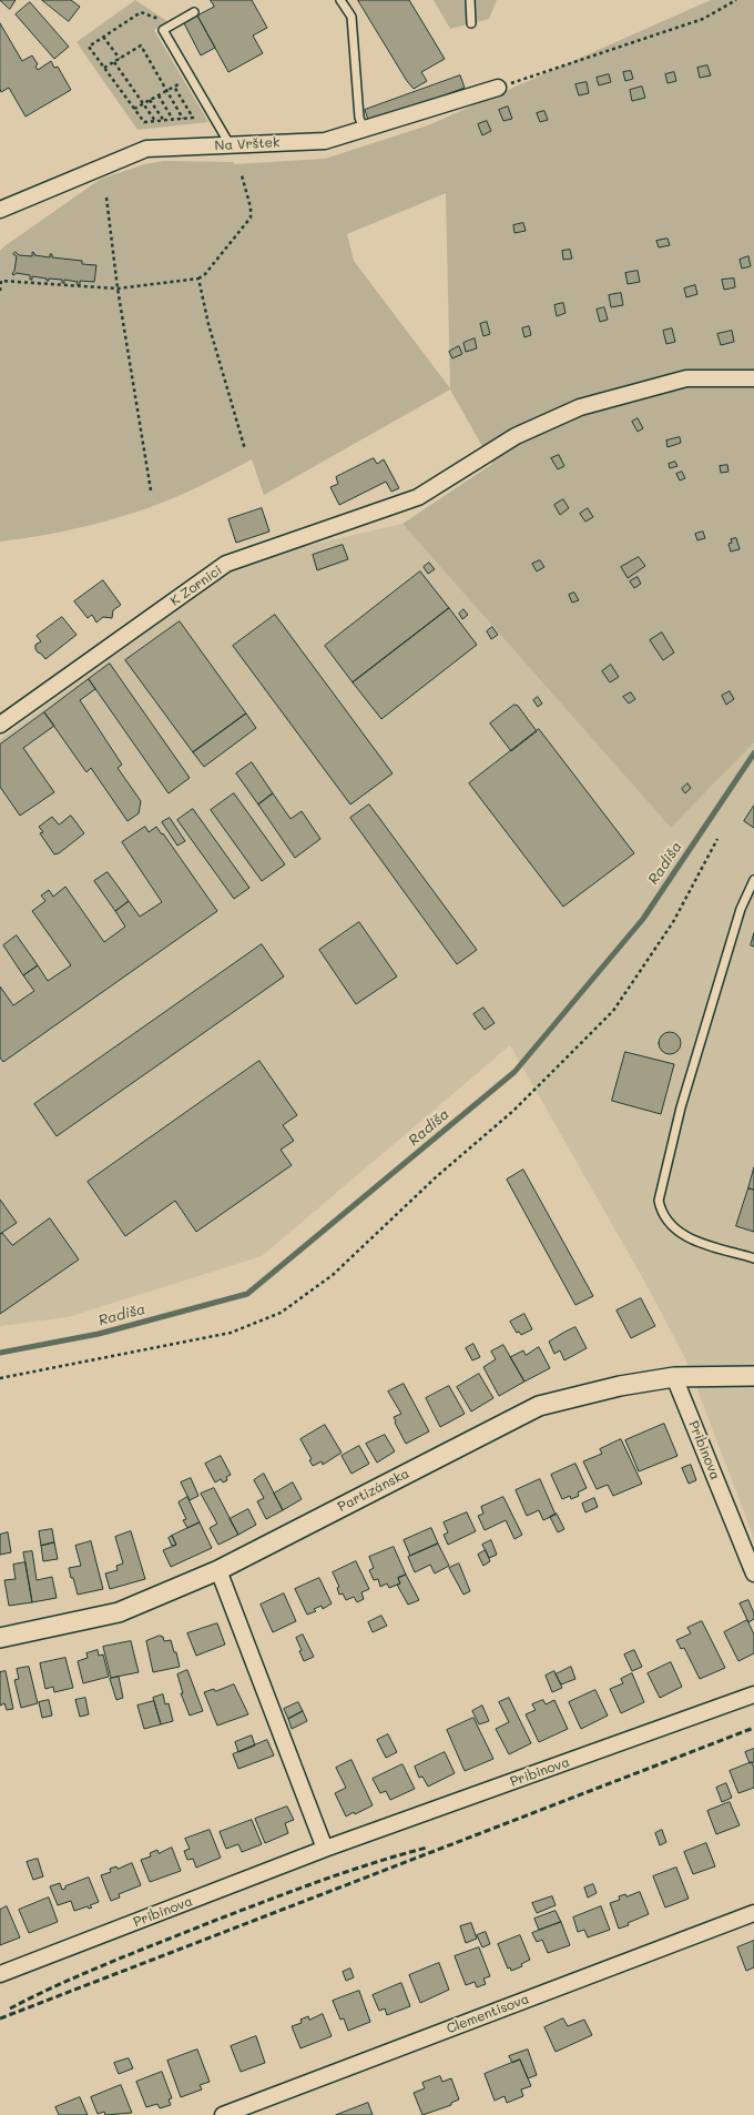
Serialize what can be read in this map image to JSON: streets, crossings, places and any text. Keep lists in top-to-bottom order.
{
  "streets": {
    "street": [
      "Na Vrštek",
      "K Zornici",
      "Pribinova",
      "Partizánska",
      "Clementisova"
    ]
  },
  "crossings": [
    ["Pribinova", "Partizánska"]
  ],
  "water": ["Radiša"]
}
